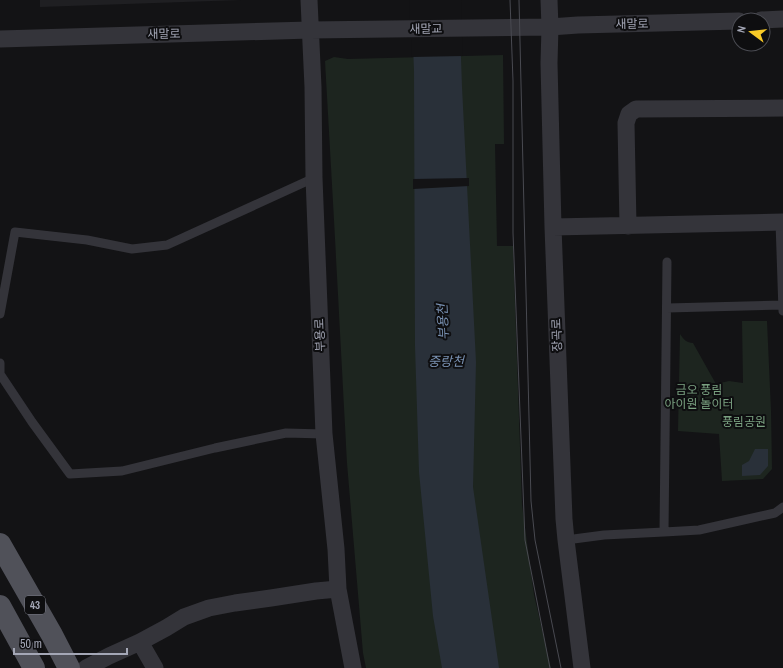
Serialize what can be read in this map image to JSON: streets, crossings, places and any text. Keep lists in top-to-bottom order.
{
  "streets": {
    "main road": ["43"],
    "street": [
      "새말로",
      "새말교",
      "부용로",
      "장곡로"
    ]
  },
  "crossings": [
    ["새말로", "새말교"],
    ["새말로", "부용로"],
    ["새말로", "장곡로"]
  ],
  "water": ["부용천", "중랑천"],
  "parks": ["금오 풍림 아이원 놀이터", "풍림공원"],
  "scale_bar": "50 m",
  "north": "left"
}
